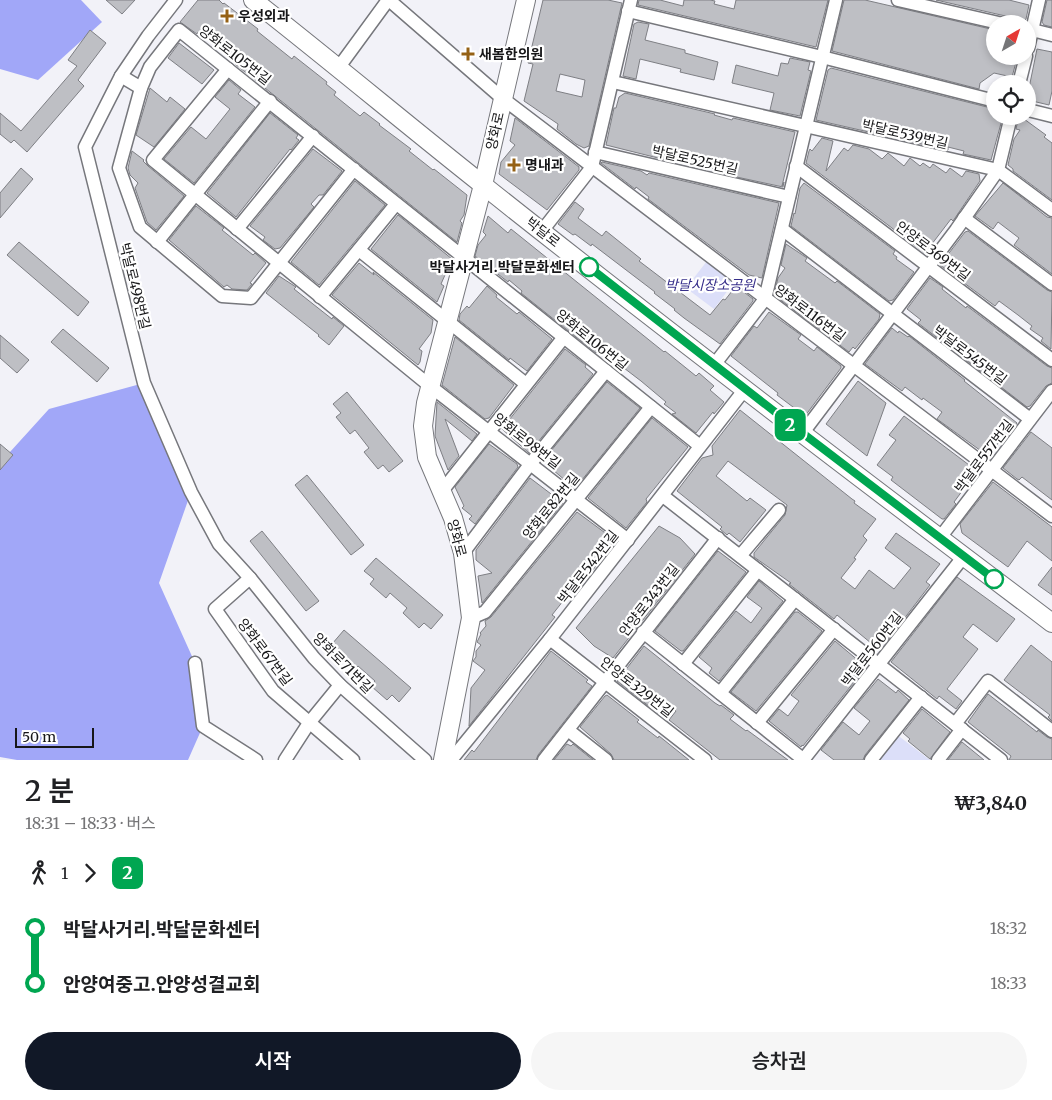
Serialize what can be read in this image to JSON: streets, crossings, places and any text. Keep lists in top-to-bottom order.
{
  "streets": {
    "street": [
      "양화로105번길",
      "양화로",
      "박달로539번길",
      "박달로525번길",
      "박달로",
      "안양로369번길",
      "박달로498번길",
      "양화로116번길",
      "양화로106번길",
      "박달로545번길",
      "양화로98번길",
      "박달로557번길",
      "양화로82번길",
      "박달로542번길",
      "안양로343번길",
      "박달로560번길",
      "양화로67번길",
      "양화로71번길",
      "안양로329번길"
    ]
  },
  "crossings": [
    ["양화로105번길", "양화로"],
    ["양화로105번길", "양화로106번길"],
    ["양화로105번길", "양화로98번길"],
    ["양화로", "박달로"],
    ["양화로", "양화로116번길"],
    ["양화로", "양화로106번길"],
    ["양화로", "양화로98번길"],
    ["양화로", "양화로82번길"],
    ["박달로", "박달로557번길"],
    ["박달로", "박달로542번길"],
    ["박달로", "박달로560번길"],
    ["박달로498번길", "양화로67번길"],
    ["박달로498번길", "양화로71번길"],
    ["양화로116번길", "박달로557번길"],
    ["양화로106번길", "양화로82번길"],
    ["양화로106번길", "박달로542번길"],
    ["박달로545번길", "박달로557번길"],
    ["양화로98번길", "양화로82번길"],
    ["양화로98번길", "박달로542번길"],
    ["박달로542번길", "안양로329번길"],
    ["안양로343번길", "박달로560번길"],
    ["안양로343번길", "안양로329번길"],
    ["양화로67번길", "양화로71번길"]
  ],
  "parks": ["박달시장소공원"],
  "places": {
    "health": ["우성외과", "새봄한의원", "명내과"],
    "other": ["박달사거리.박달문화센터"]
  },
  "lines": ["bus line 2"],
  "scale_bar": "50 m",
  "north": "top right",
  "page": {
    "on_map": "2",
    "scale": "50 m",
    "heading": ["2 분", "18:31 – 18:33 · 버스", "₩3,840"],
    "legs": ["1", "2"],
    "list": [
      {
        "name": "박달사거리.박달문화센터",
        "value": "18:32"
      },
      {
        "name": "안양여중고.안양성결교회",
        "value": "18:33"
      }
    ],
    "buttons": ["시작", "승차권"]
  }
}
